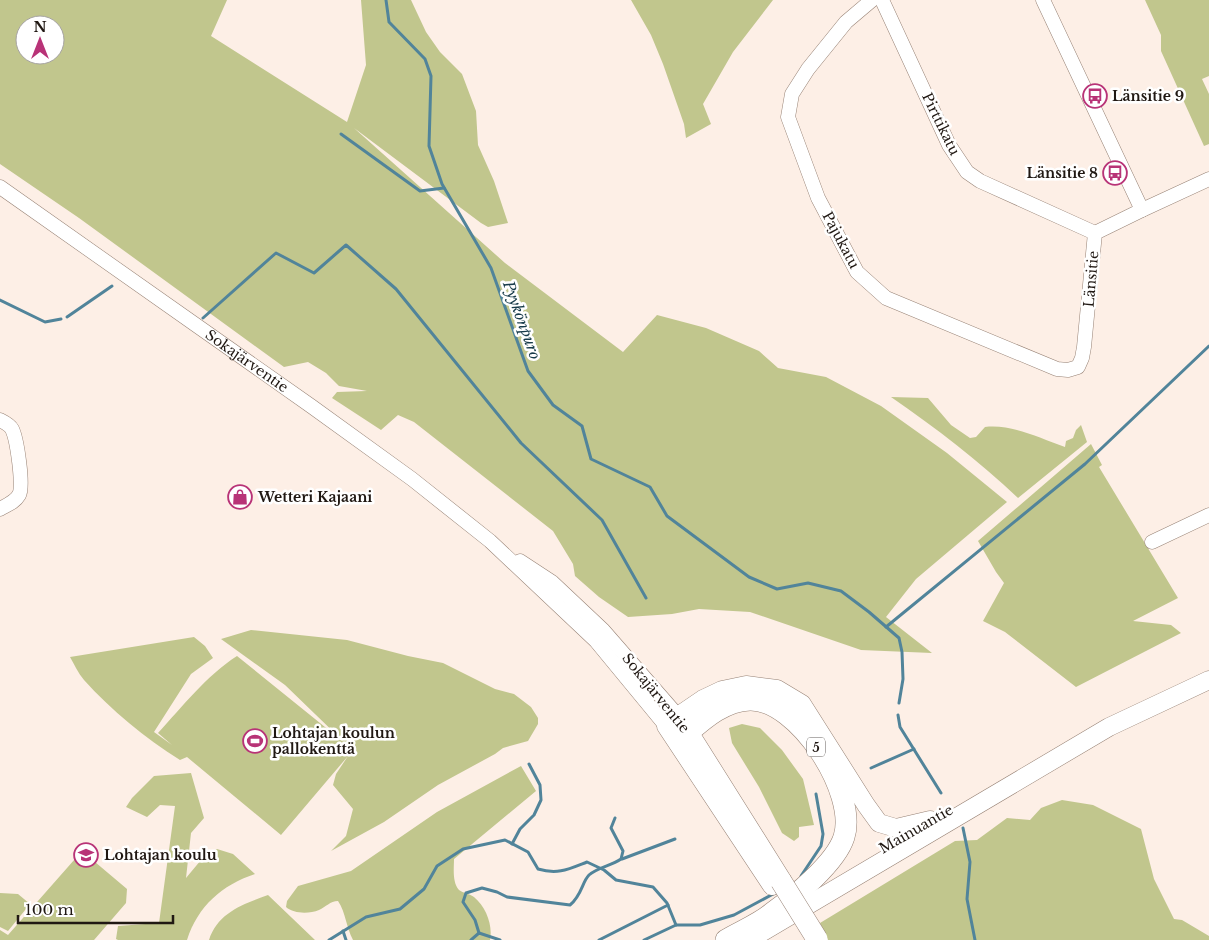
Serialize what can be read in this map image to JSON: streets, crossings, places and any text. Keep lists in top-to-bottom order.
{
  "streets": {
    "highway": ["Sokajärventie", "5", "Mainuantie"],
    "street": ["Pirttikatu", "Pajukatu", "Länsitie"]
  },
  "crossings": [
    ["Pirttikatu", "Länsitie"],
    ["Pajukatu", "Länsitie"],
    ["Sokajärventie", "5"],
    ["5", "Mainuantie"]
  ],
  "water": ["Pyykönpuro"],
  "places": {
    "bus stop": ["Länsitie 9", "Länsitie 8"],
    "shop": ["Wetteri Kajaani"],
    "sports": ["Lohtajan koulun pallokenttä"],
    "school or university": ["Lohtajan koulu"]
  },
  "scale_bar": "100 m",
  "north": "top"
}
